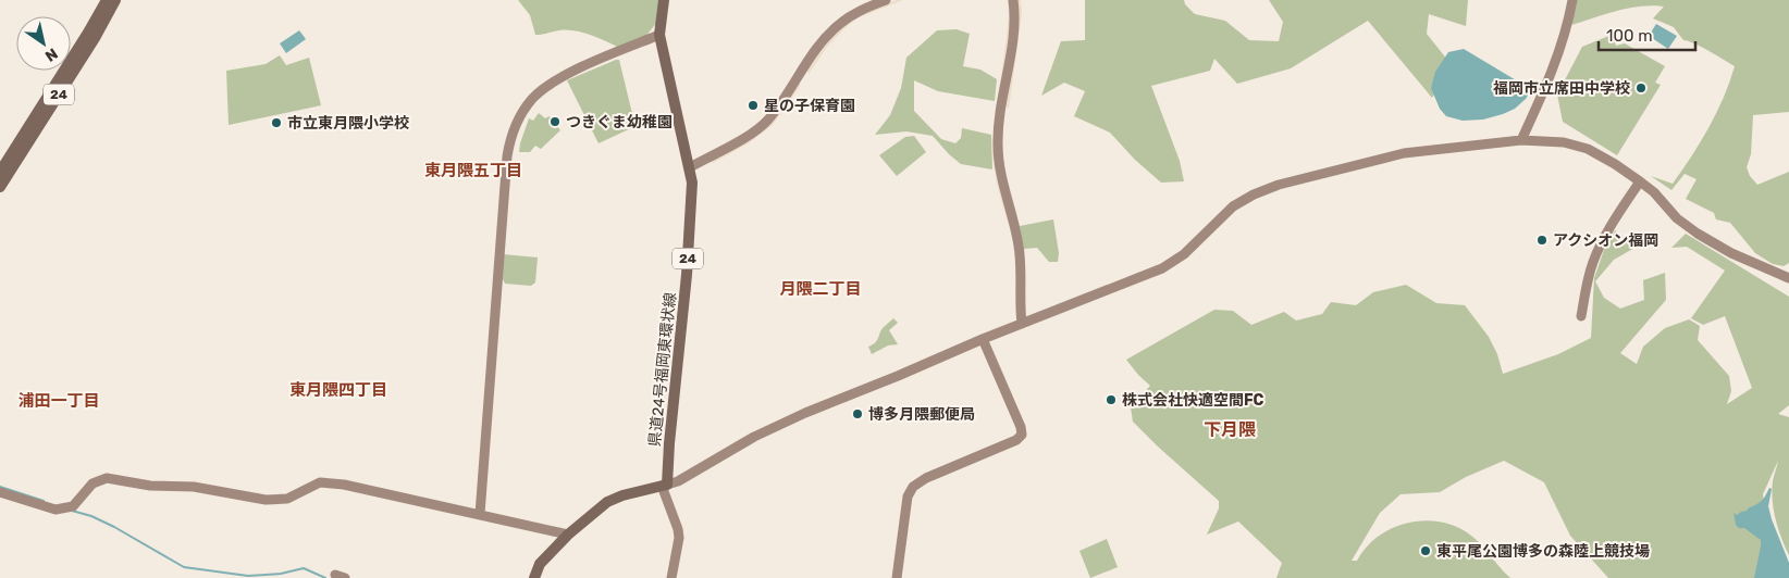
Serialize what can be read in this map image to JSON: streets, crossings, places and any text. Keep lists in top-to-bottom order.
{
  "streets": {
    "main road": ["24", "県道24号福岡東環状線"]
  },
  "districts": [
    "東月隈五丁目",
    "月隈二丁目",
    "東月隈四丁目",
    "浦田一丁目",
    "下月隈"
  ],
  "places": [
    "福岡市立席田中学校",
    "星の子保育園",
    "つきぐま幼稚園",
    "市立東月隈小学校",
    "アクシオン福岡",
    "株式会社快適空間FC",
    "博多月隈郵便局",
    "東平尾公園博多の森陸上競技場"
  ],
  "scale_bar": "100 m",
  "north": "bottom right"
}
